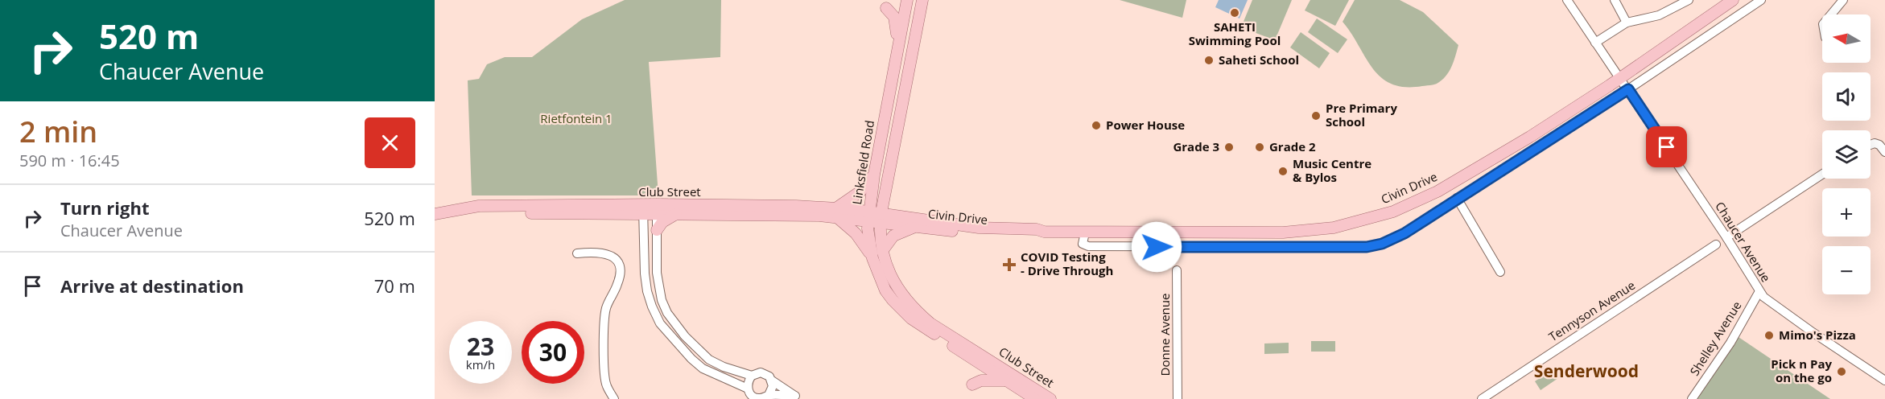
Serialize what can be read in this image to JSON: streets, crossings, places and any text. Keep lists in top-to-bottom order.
{
  "streets": {
    "main road": ["Linksfield Road", "Civin Drive", "Club Street"],
    "street": [
      "Chaucer Avenue",
      "Tennyson Avenue",
      "Donne Avenue",
      "Shelley Avenue"
    ]
  },
  "crossings": [
    ["Linksfield Road", "Civin Drive"],
    ["Linksfield Road", "Club Street"],
    ["Civin Drive", "Club Street"],
    ["Civin Drive", "Chaucer Avenue"],
    ["Chaucer Avenue", "Shelley Avenue"]
  ],
  "districts": ["Senderwood"],
  "parks": ["Rietfontein 1"],
  "places": {
    "other": [
      "SAHETI Swimming Pool",
      "Saheti School",
      "Pre Primary School",
      "Power House",
      "Grade 3",
      "Grade 2",
      "Music Centre & Bylos",
      "Mimo's Pizza",
      "Pick n Pay on the go"
    ],
    "health": ["COVID Testing - Drive Through"]
  },
  "north": "left",
  "page": {
    "turn": ["520 m", "Chaucer Avenue"],
    "map_buttons": ["+", "−"],
    "heading": ["2 min", "590 m · 16:45"],
    "list": [
      {
        "name": "Turn right",
        "note": "Chaucer Avenue",
        "value": "520 m"
      },
      {
        "name": "Arrive at destination",
        "value": "70 m"
      }
    ],
    "speed": "23 km/h",
    "limit": "30"
  }
}
